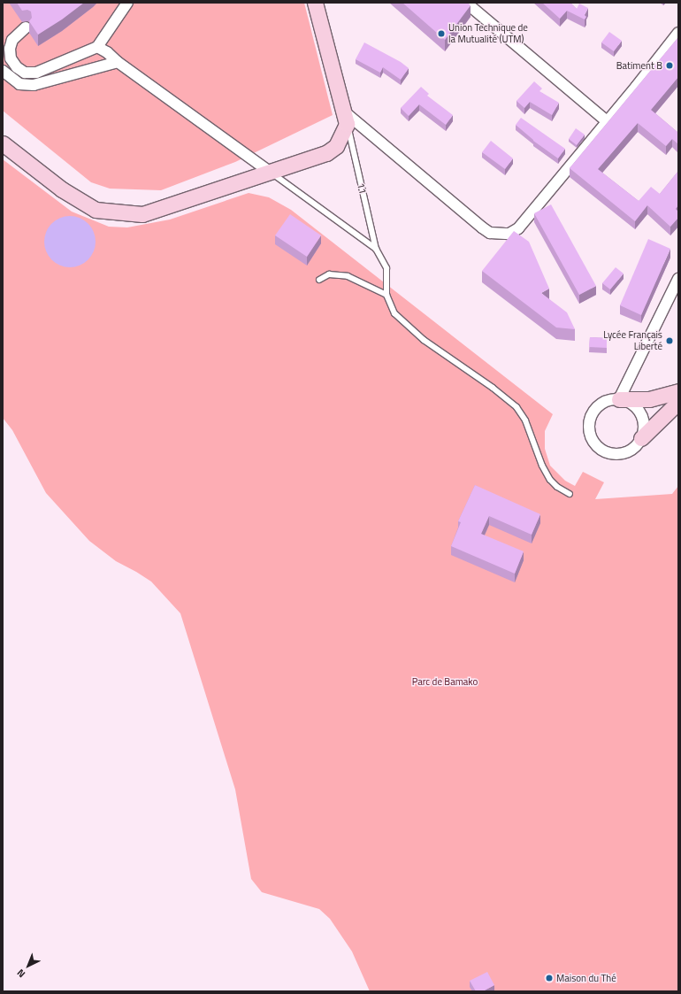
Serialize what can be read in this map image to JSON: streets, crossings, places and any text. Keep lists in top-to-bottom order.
{
  "streets": {
    "street": ["11"]
  },
  "parks": ["Parc de Bamako"],
  "places": [
    "Union Technique de la Mutualité (UTM)",
    "Batiment B",
    "Lycée Français Liberté",
    "Maison du Thé"
  ],
  "north": "bottom left"
}
